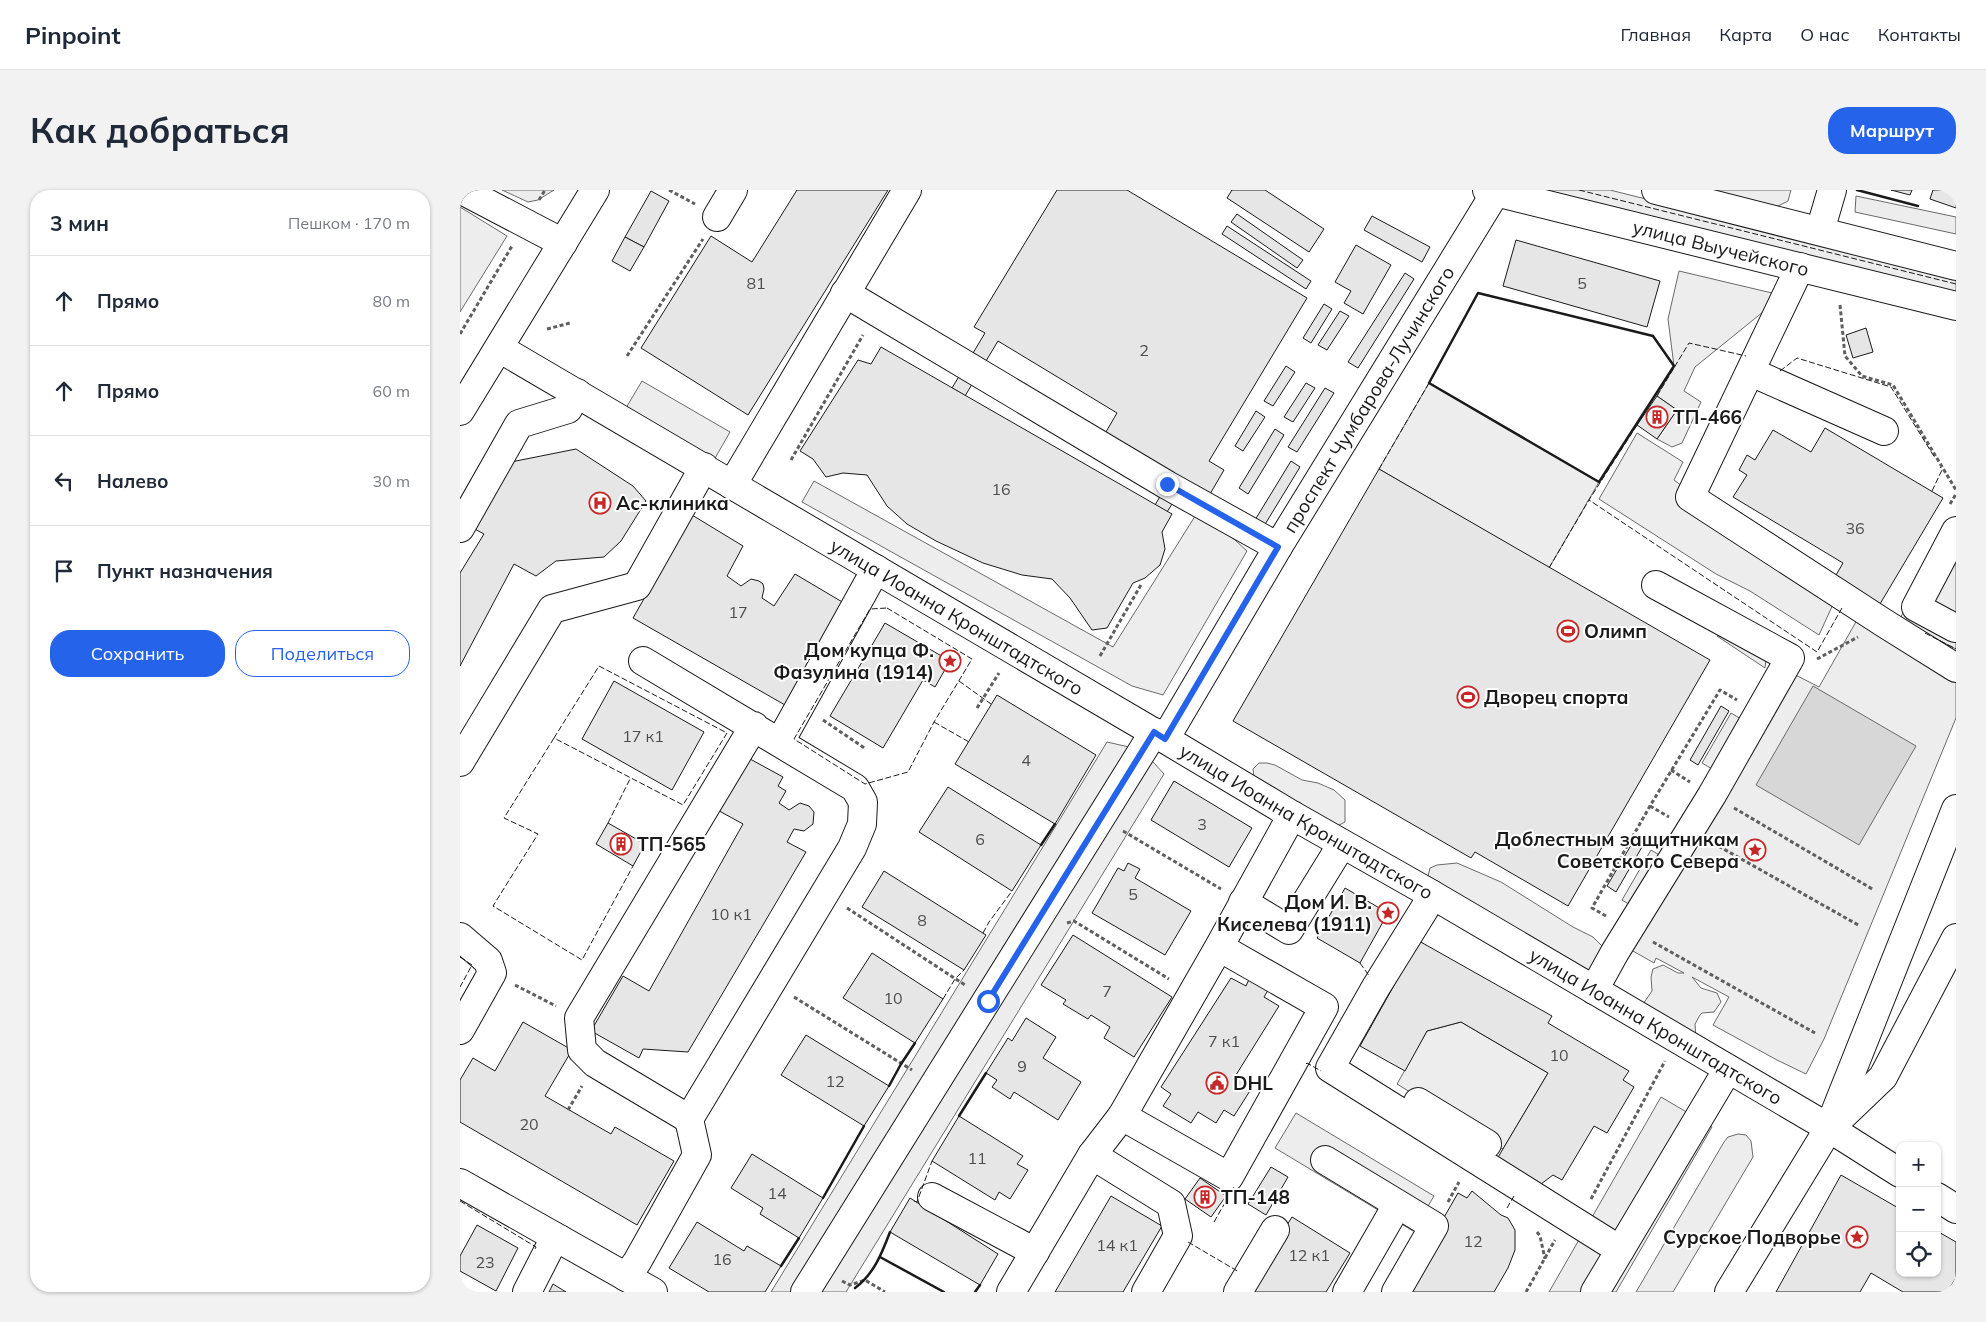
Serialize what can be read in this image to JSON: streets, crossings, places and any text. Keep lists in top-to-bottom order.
{
  "streets": {
    "street": ["улица Выучейского", "проспект Чумбарова-Лучинского", "улица Иоанна Кронштадтского"]
  },
  "crossings": [
    ["улица Выучейского", "проспект Чумбарова-Лучинского"],
    ["проспект Чумбарова-Лучинского", "улица Иоанна Кронштадтского"]
  ],
  "places": {
    "building": ["ТП-466", "ТП-565", "ТП-148"],
    "hospital": ["Ас-клиника"],
    "sports": ["Олимп", "Дворец спорта"],
    "place": [
      "Дом купца Ф. Фазулина (1914)",
      "Доблестным защитникам Советского Севера",
      "Дом И. В. Киселева (1911)",
      "Cурское Подворье"
    ],
    "public building": ["DHL"]
  },
  "house_numbers": [
    "81",
    "5",
    "2",
    "16",
    "36",
    "17",
    "17 к1",
    "4",
    "3",
    "6",
    "5",
    "10 к1",
    "8",
    "7",
    "10",
    "7 к1",
    "10",
    "9",
    "12",
    "20",
    "11",
    "14",
    "12",
    "14 к1",
    "12 к1",
    "16",
    "23"
  ],
  "page": {
    "header": "Pinpoint",
    "nav": [
      "Главная",
      "Карта",
      "О нас",
      "Контакты"
    ],
    "buttons": [
      "Маршрут",
      ["Сохранить", "Поделиться"]
    ],
    "title": "Как добраться",
    "heading": ["3 мин", "Пешком · 170 m"],
    "list": [
      ["Прямо", "80 m"],
      ["Прямо", "60 m"],
      ["Налево", "30 m"],
      "Пункт назначения"
    ],
    "map_buttons": ["+", "−"]
  }
}
